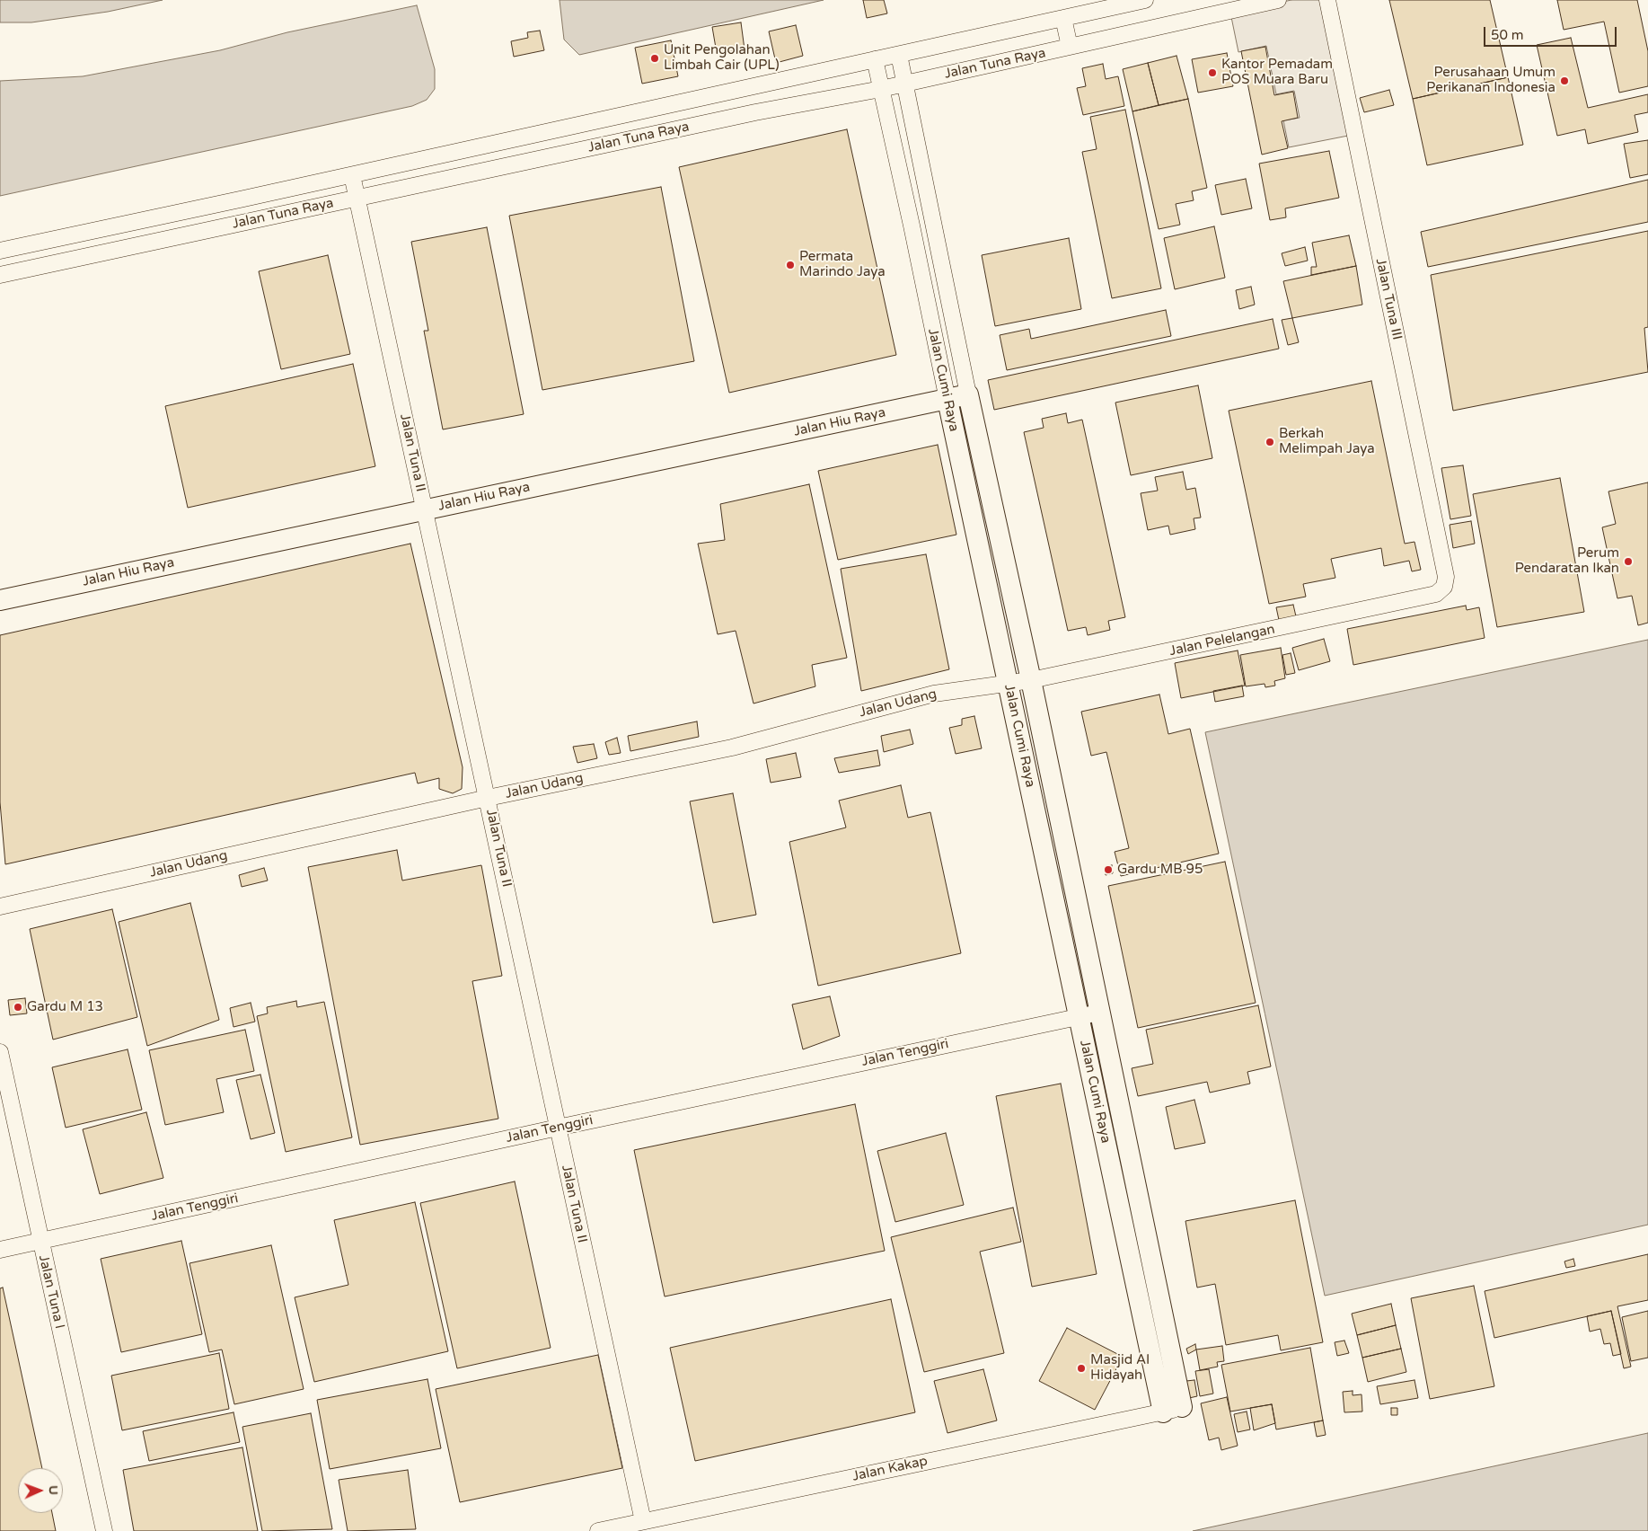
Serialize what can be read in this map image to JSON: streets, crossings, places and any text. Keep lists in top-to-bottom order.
{
  "streets": {
    "street": [
      "Jalan Tuna Raya",
      "Jalan Tuna III",
      "Jalan Cumi Raya",
      "Jalan Hiu Raya",
      "Jalan Tuna II",
      "Jalan Pelelangan",
      "Jalan Udang",
      "Jalan Tenggiri",
      "Jalan Tuna I",
      "Jalan Kakap"
    ]
  },
  "crossings": [
    ["Jalan Tuna Raya", "Jalan Cumi Raya"],
    ["Jalan Tuna Raya", "Jalan Tuna II"],
    ["Jalan Tuna III", "Jalan Pelelangan"],
    ["Jalan Cumi Raya", "Jalan Hiu Raya"],
    ["Jalan Cumi Raya", "Jalan Pelelangan"],
    ["Jalan Cumi Raya", "Jalan Udang"],
    ["Jalan Cumi Raya", "Jalan Tenggiri"],
    ["Jalan Cumi Raya", "Jalan Kakap"],
    ["Jalan Hiu Raya", "Jalan Tuna II"],
    ["Jalan Tuna II", "Jalan Udang"],
    ["Jalan Tuna II", "Jalan Tenggiri"],
    ["Jalan Tuna II", "Jalan Kakap"],
    ["Jalan Pelelangan", "Jalan Udang"],
    ["Jalan Tenggiri", "Jalan Tuna I"]
  ],
  "places": [
    "Unit Pengolahan Limbah Cair (UPL)",
    "Kantor Pemadam POS Muara Baru",
    "Perusahaan Umum Perikanan Indonesia",
    "Permata Marindo Jaya",
    "Berkah Melimpah Jaya",
    "Perum Pendaratan Ikan",
    "Gardu MB 95",
    "Gardu M 13",
    "Masjid Al Hidayah"
  ],
  "scale_bar": "50 m",
  "north": "right"
}
